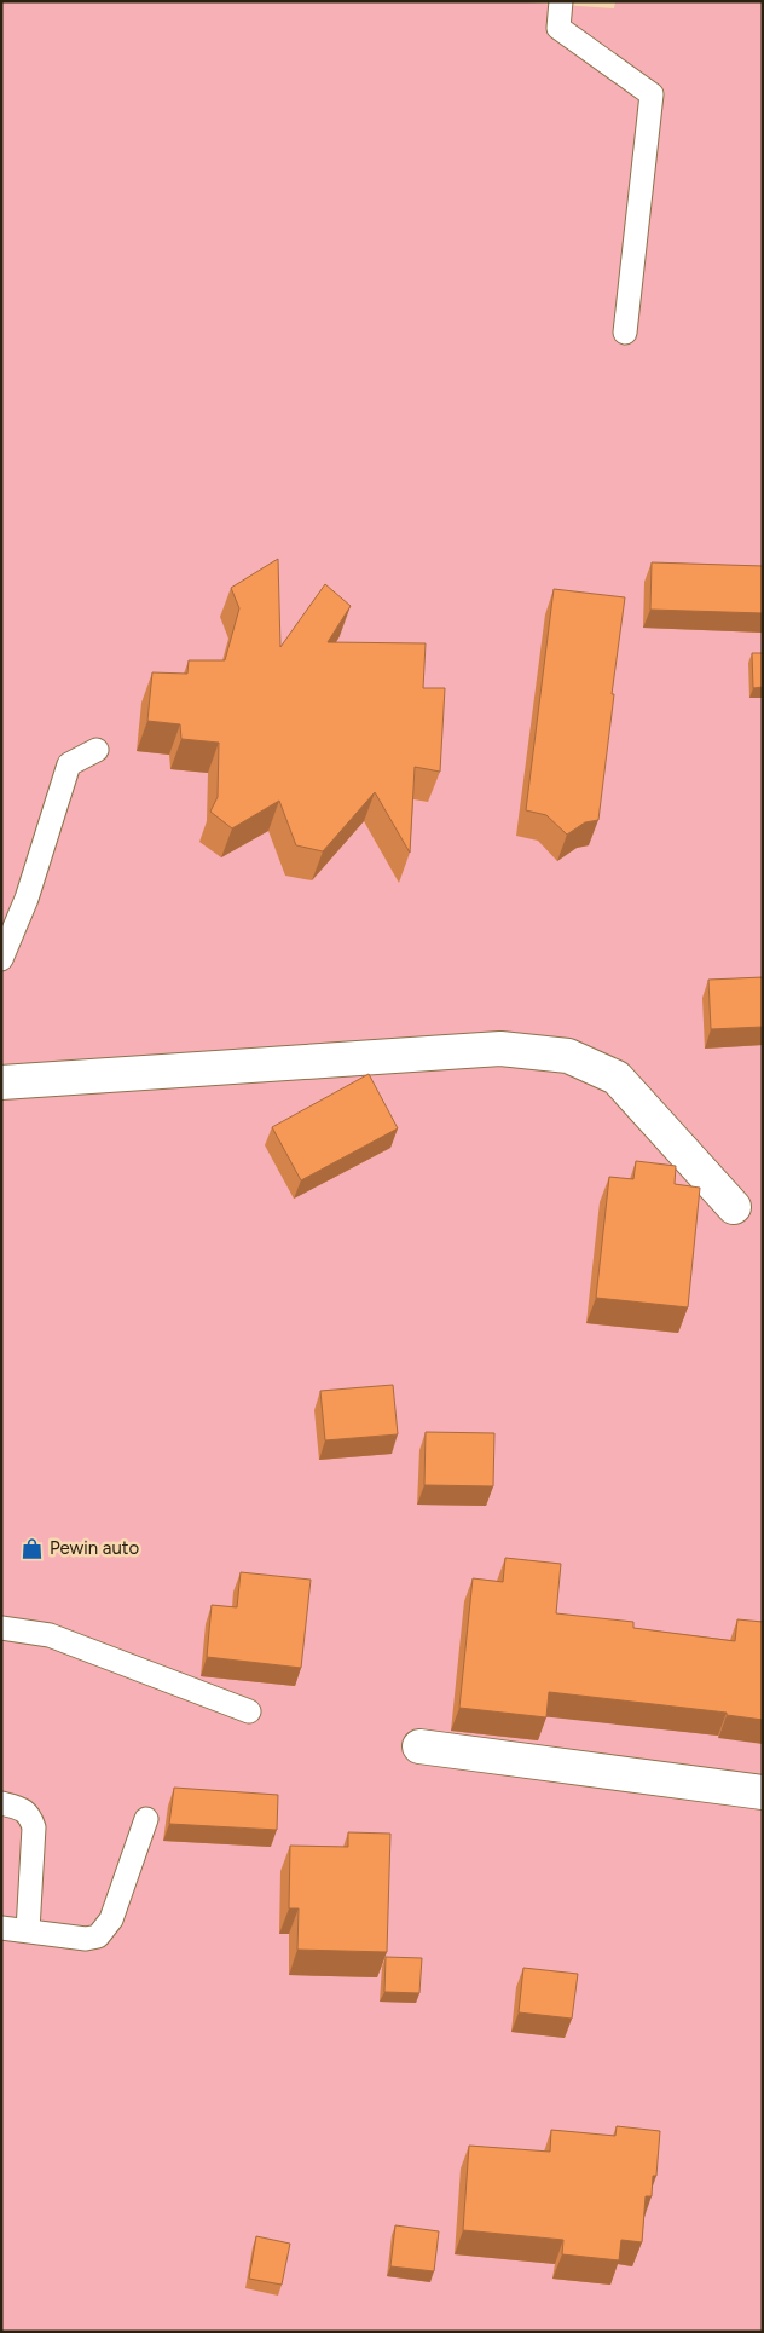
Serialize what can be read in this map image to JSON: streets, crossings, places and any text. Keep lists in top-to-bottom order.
{
  "places": {
    "shop": ["Pewin auto"]
  }
}
